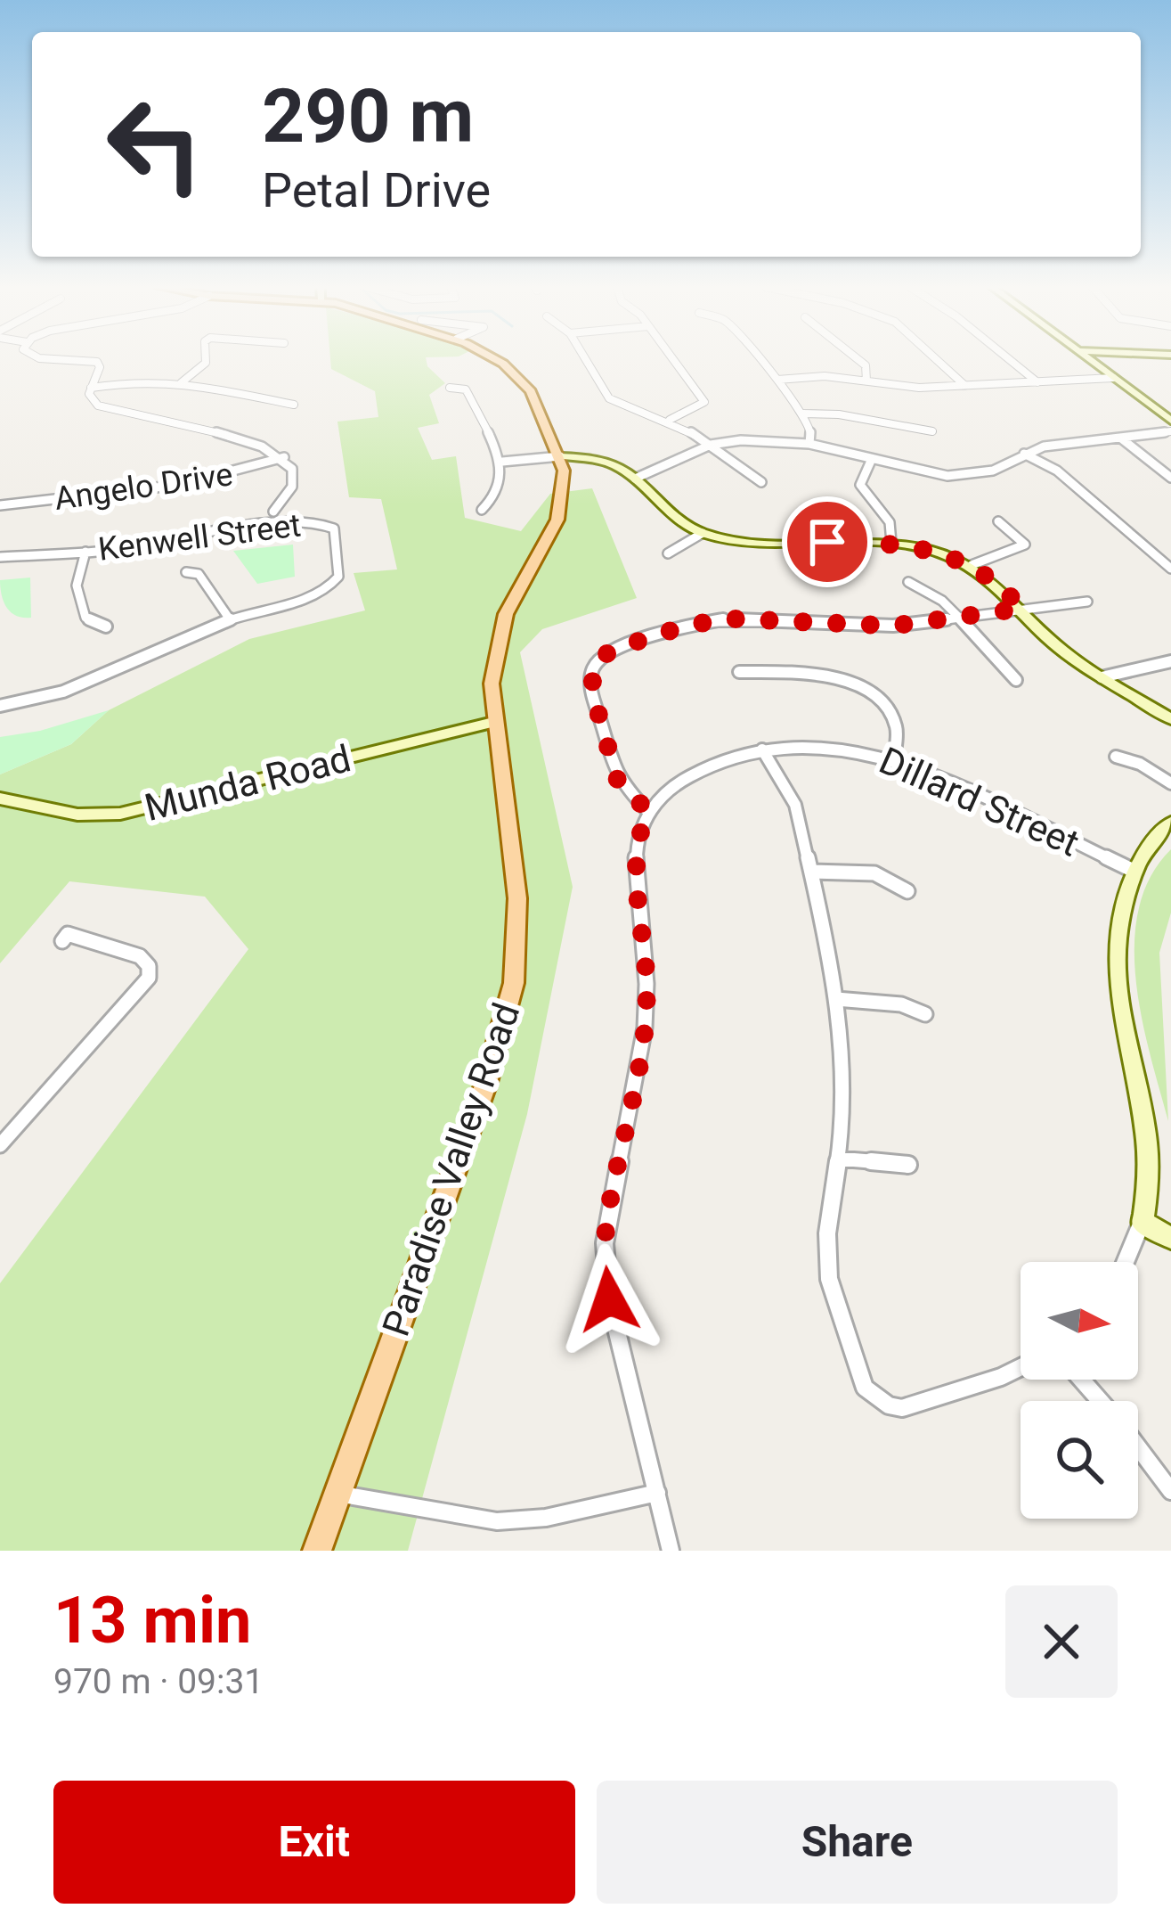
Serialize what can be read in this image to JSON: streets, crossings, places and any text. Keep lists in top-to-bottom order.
{
  "streets": {
    "main road": ["Munda Road", "Paradise Valley Road"],
    "street": ["Angelo Drive", "Kenwell Street", "Dillard Street"]
  },
  "crossings": [
    ["Munda Road", "Paradise Valley Road"]
  ],
  "north": "right",
  "page": {
    "turn": ["290 m", "Petal Drive"],
    "heading": ["13 min", "970 m · 09:31"],
    "buttons": ["Exit", "Share"]
  }
}
